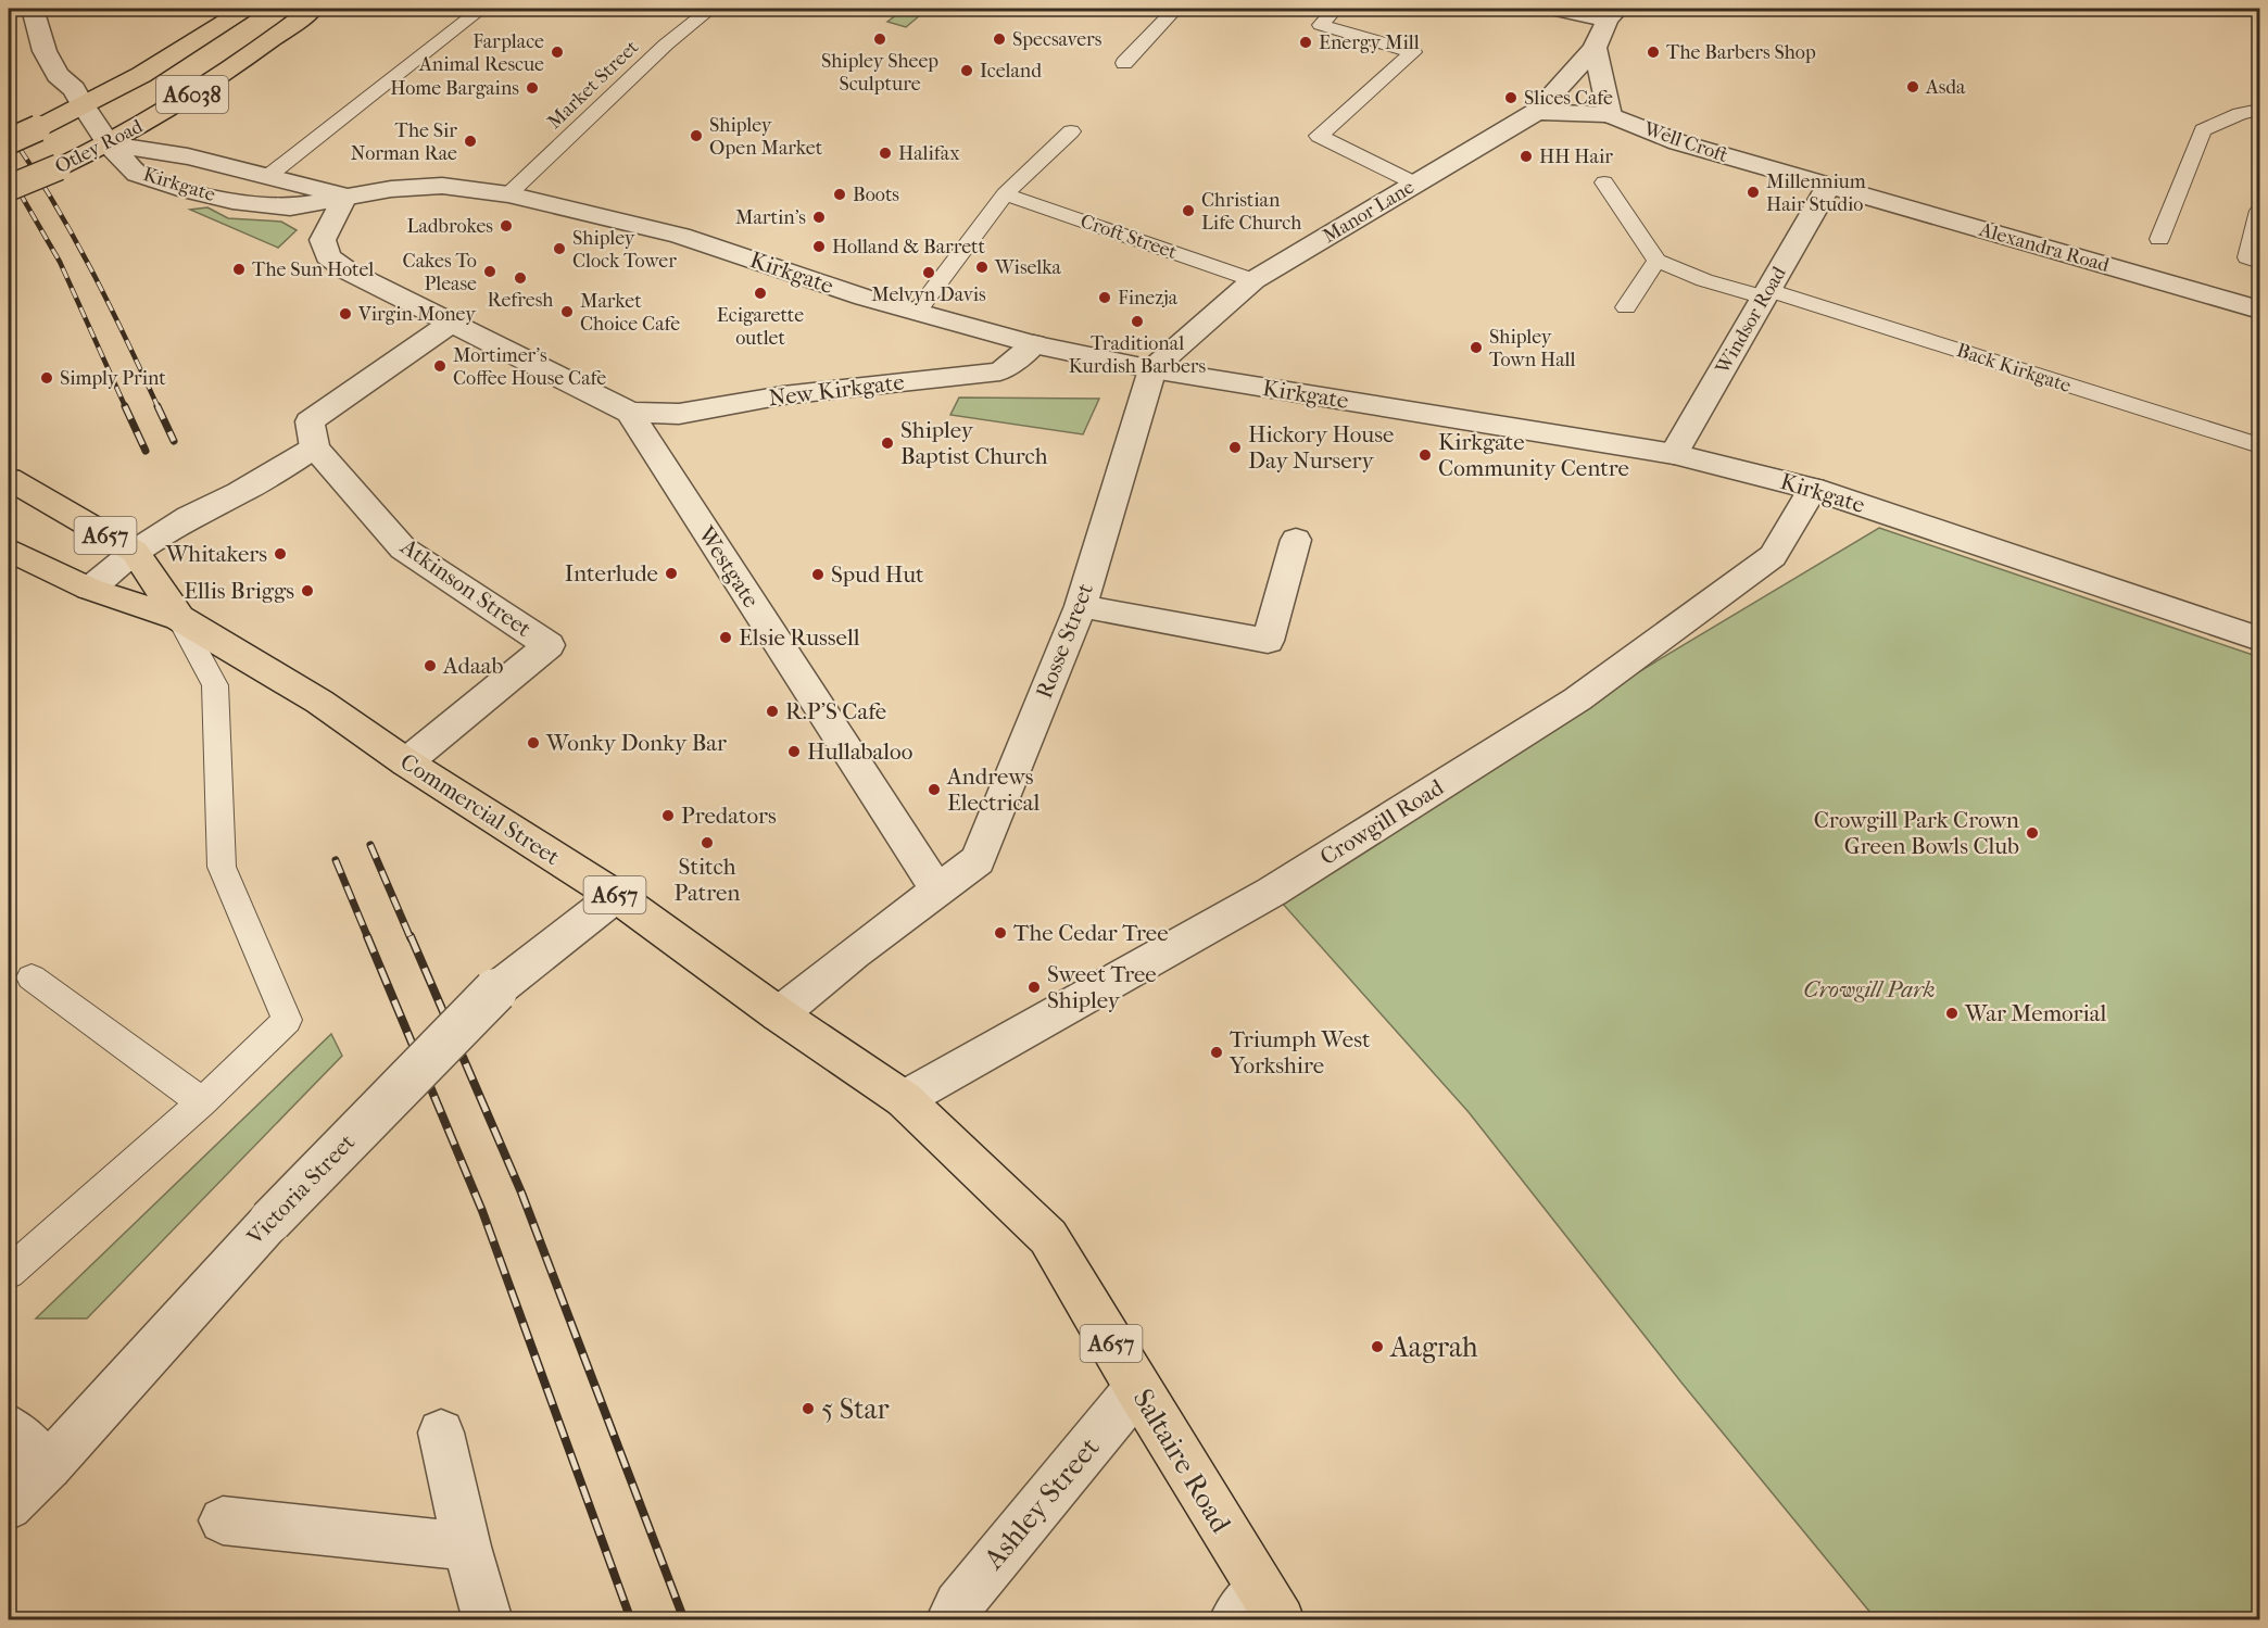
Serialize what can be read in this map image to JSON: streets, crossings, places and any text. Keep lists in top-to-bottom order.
{
  "streets": {
    "main road": [
      "A6038",
      "Otley Road",
      "A657",
      "Commercial Street",
      "Saltaire Road"
    ],
    "street": [
      "Well Croft",
      "Kirkgate",
      "Manor Lane",
      "Alexandra Road",
      "Windsor Road",
      "New Kirkgate",
      "Westgate",
      "Atkinson Street",
      "Rosse Street",
      "Crowgill Road",
      "Victoria Street",
      "Ashley Street"
    ],
    "lane": ["Market Street", "Croft Street", "Back Kirkgate"]
  },
  "crossings": [
    ["Market Street", "Kirkgate"],
    ["Well Croft", "Alexandra Road"],
    ["Well Croft", "Windsor Road"],
    ["Otley Road", "Kirkgate"],
    ["Kirkgate", "Manor Lane"],
    ["Kirkgate", "Windsor Road"],
    ["Kirkgate", "New Kirkgate"],
    ["Kirkgate", "Rosse Street"],
    ["Kirkgate", "Crowgill Road"],
    ["Manor Lane", "Croft Street"],
    ["Manor Lane", "Rosse Street"],
    ["Alexandra Road", "Windsor Road"],
    ["Windsor Road", "Back Kirkgate"],
    ["New Kirkgate", "Westgate"],
    ["Westgate", "Rosse Street"],
    ["Atkinson Street", "Commercial Street"],
    ["Commercial Street", "Crowgill Road"],
    ["Commercial Street", "Victoria Street"],
    ["Commercial Street", "Saltaire Road"],
    ["Crowgill Road", "Saltaire Road"],
    ["Saltaire Road", "Ashley Street"]
  ],
  "parks": ["Crowgill Park"],
  "places": [
    "Shipley Sheep Sculpture",
    "Specsavers",
    "Energy Mill",
    "Farplace Animal Rescue",
    "The Barbers Shop",
    "Iceland",
    "Asda",
    "Home Bargains",
    "Slices Cafe",
    "Shipley Open Market",
    "The Sir Norman Rae",
    "Halifax",
    "HH Hair",
    "Millennium Hair Studio",
    "Boots",
    "Christian Life Church",
    "Martin's",
    "Ladbrokes",
    "Holland & Barrett",
    "Shipley Clock Tower",
    "Wiselka",
    "The Sun Hotel",
    "Cakes To Please",
    "Melvyn Davis",
    "Refresh",
    "Ecigarette outlet",
    "Finezja",
    "Market Choice Cafe",
    "Virgin Money",
    "Traditional Kurdish Barbers",
    "Shipley Town Hall",
    "Mortimer's Coffee House Cafe",
    "Simply Print",
    "Shipley Baptist Church",
    "Hickory House Day Nursery",
    "Kirkgate Community Centre",
    "Whitakers",
    "Interlude",
    "Spud Hut",
    "Ellis Briggs",
    "Elsie Russell",
    "Adaab",
    "R.P'S Cafe",
    "Wonky Donky Bar",
    "Hullabaloo",
    "Andrews Electrical",
    "Predators",
    "Crowgill Park Crown Green Bowls Club",
    "Stitch Patren",
    "The Cedar Tree",
    "Sweet Tree Shipley",
    "War Memorial",
    "Triumph West Yorkshire",
    "Aagrah",
    "5 Star"
  ]
}
